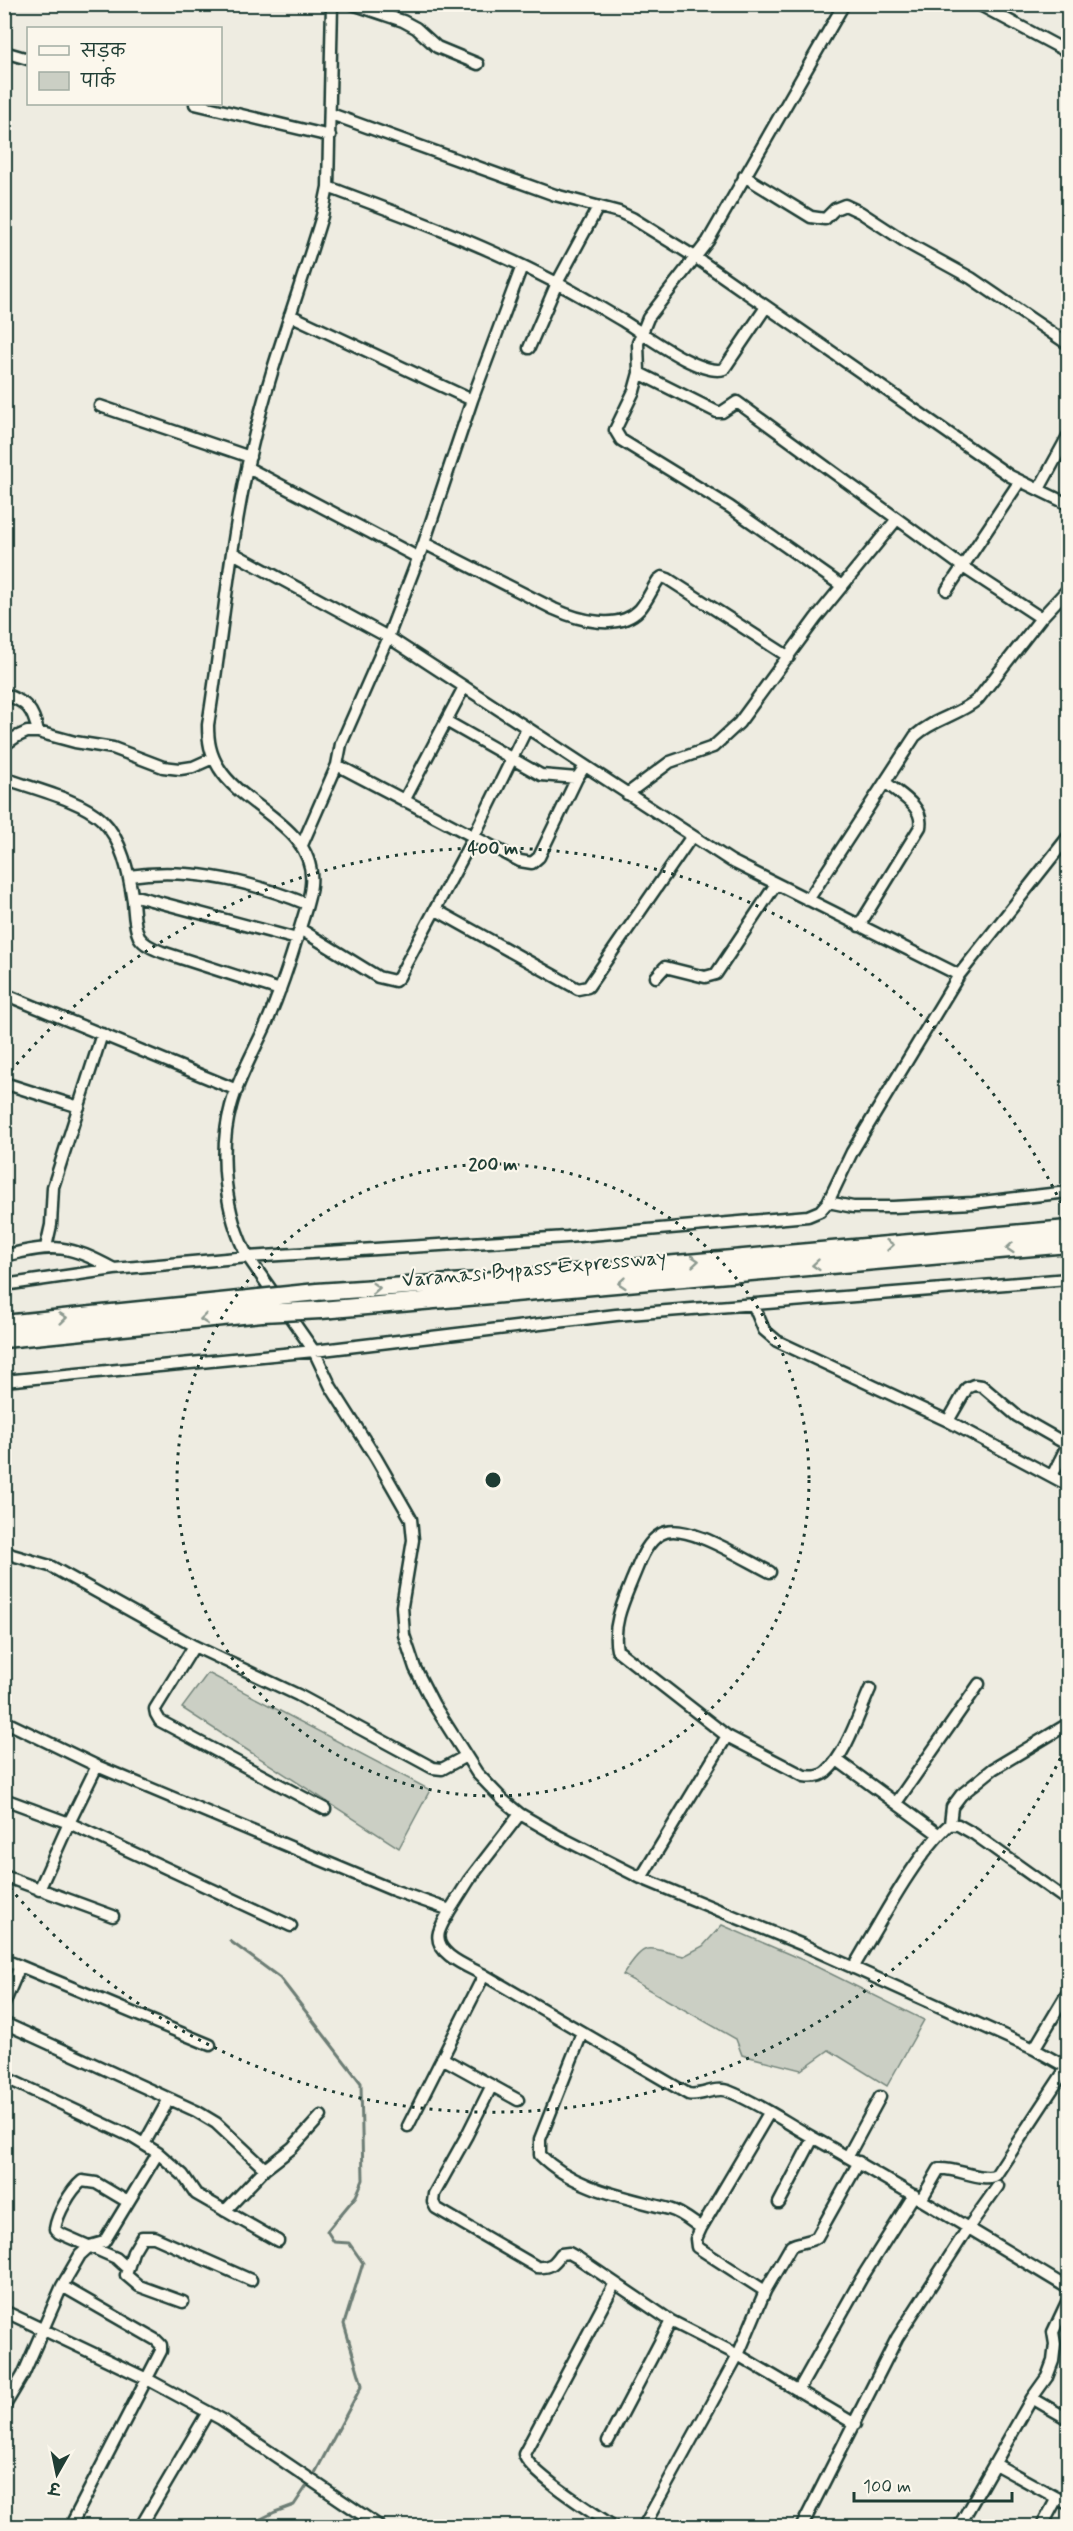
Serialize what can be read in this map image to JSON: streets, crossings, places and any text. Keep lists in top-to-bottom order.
{
  "streets": {
    "highway": ["Varanasi Bypass Expressway"]
  },
  "legend": ["सड़क", "पार्क"],
  "scale_bar": "100 m",
  "north": "bottom",
  "rings": ["400 m", "200 m"]
}
